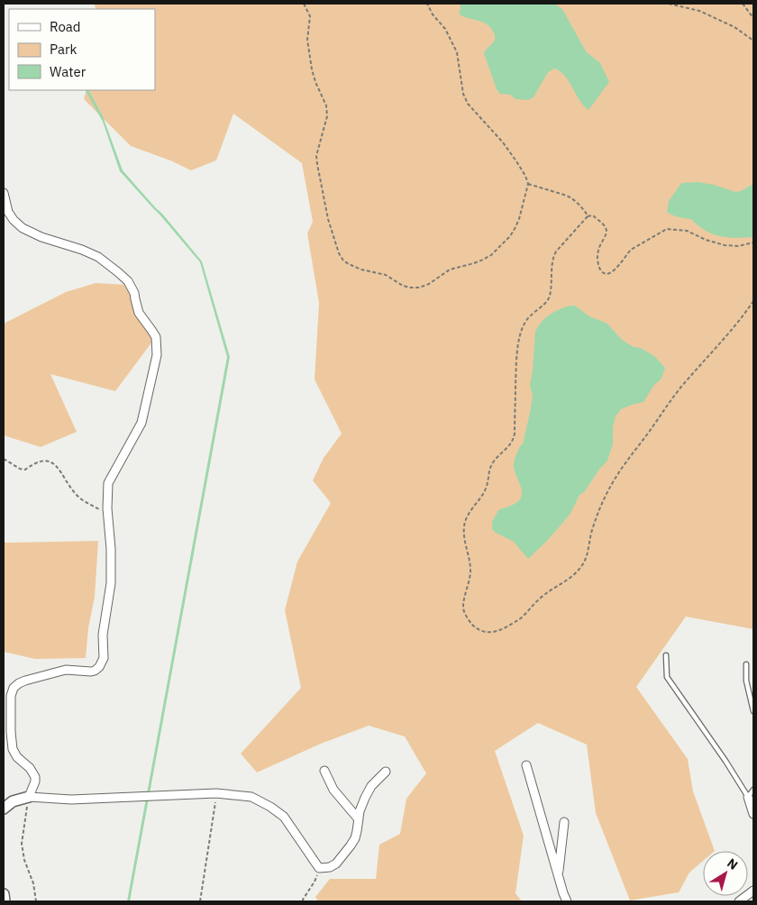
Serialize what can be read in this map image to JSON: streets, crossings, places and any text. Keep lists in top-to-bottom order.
{
  "legend": ["Road", "Park", "Water"],
  "north": "top right"
}
